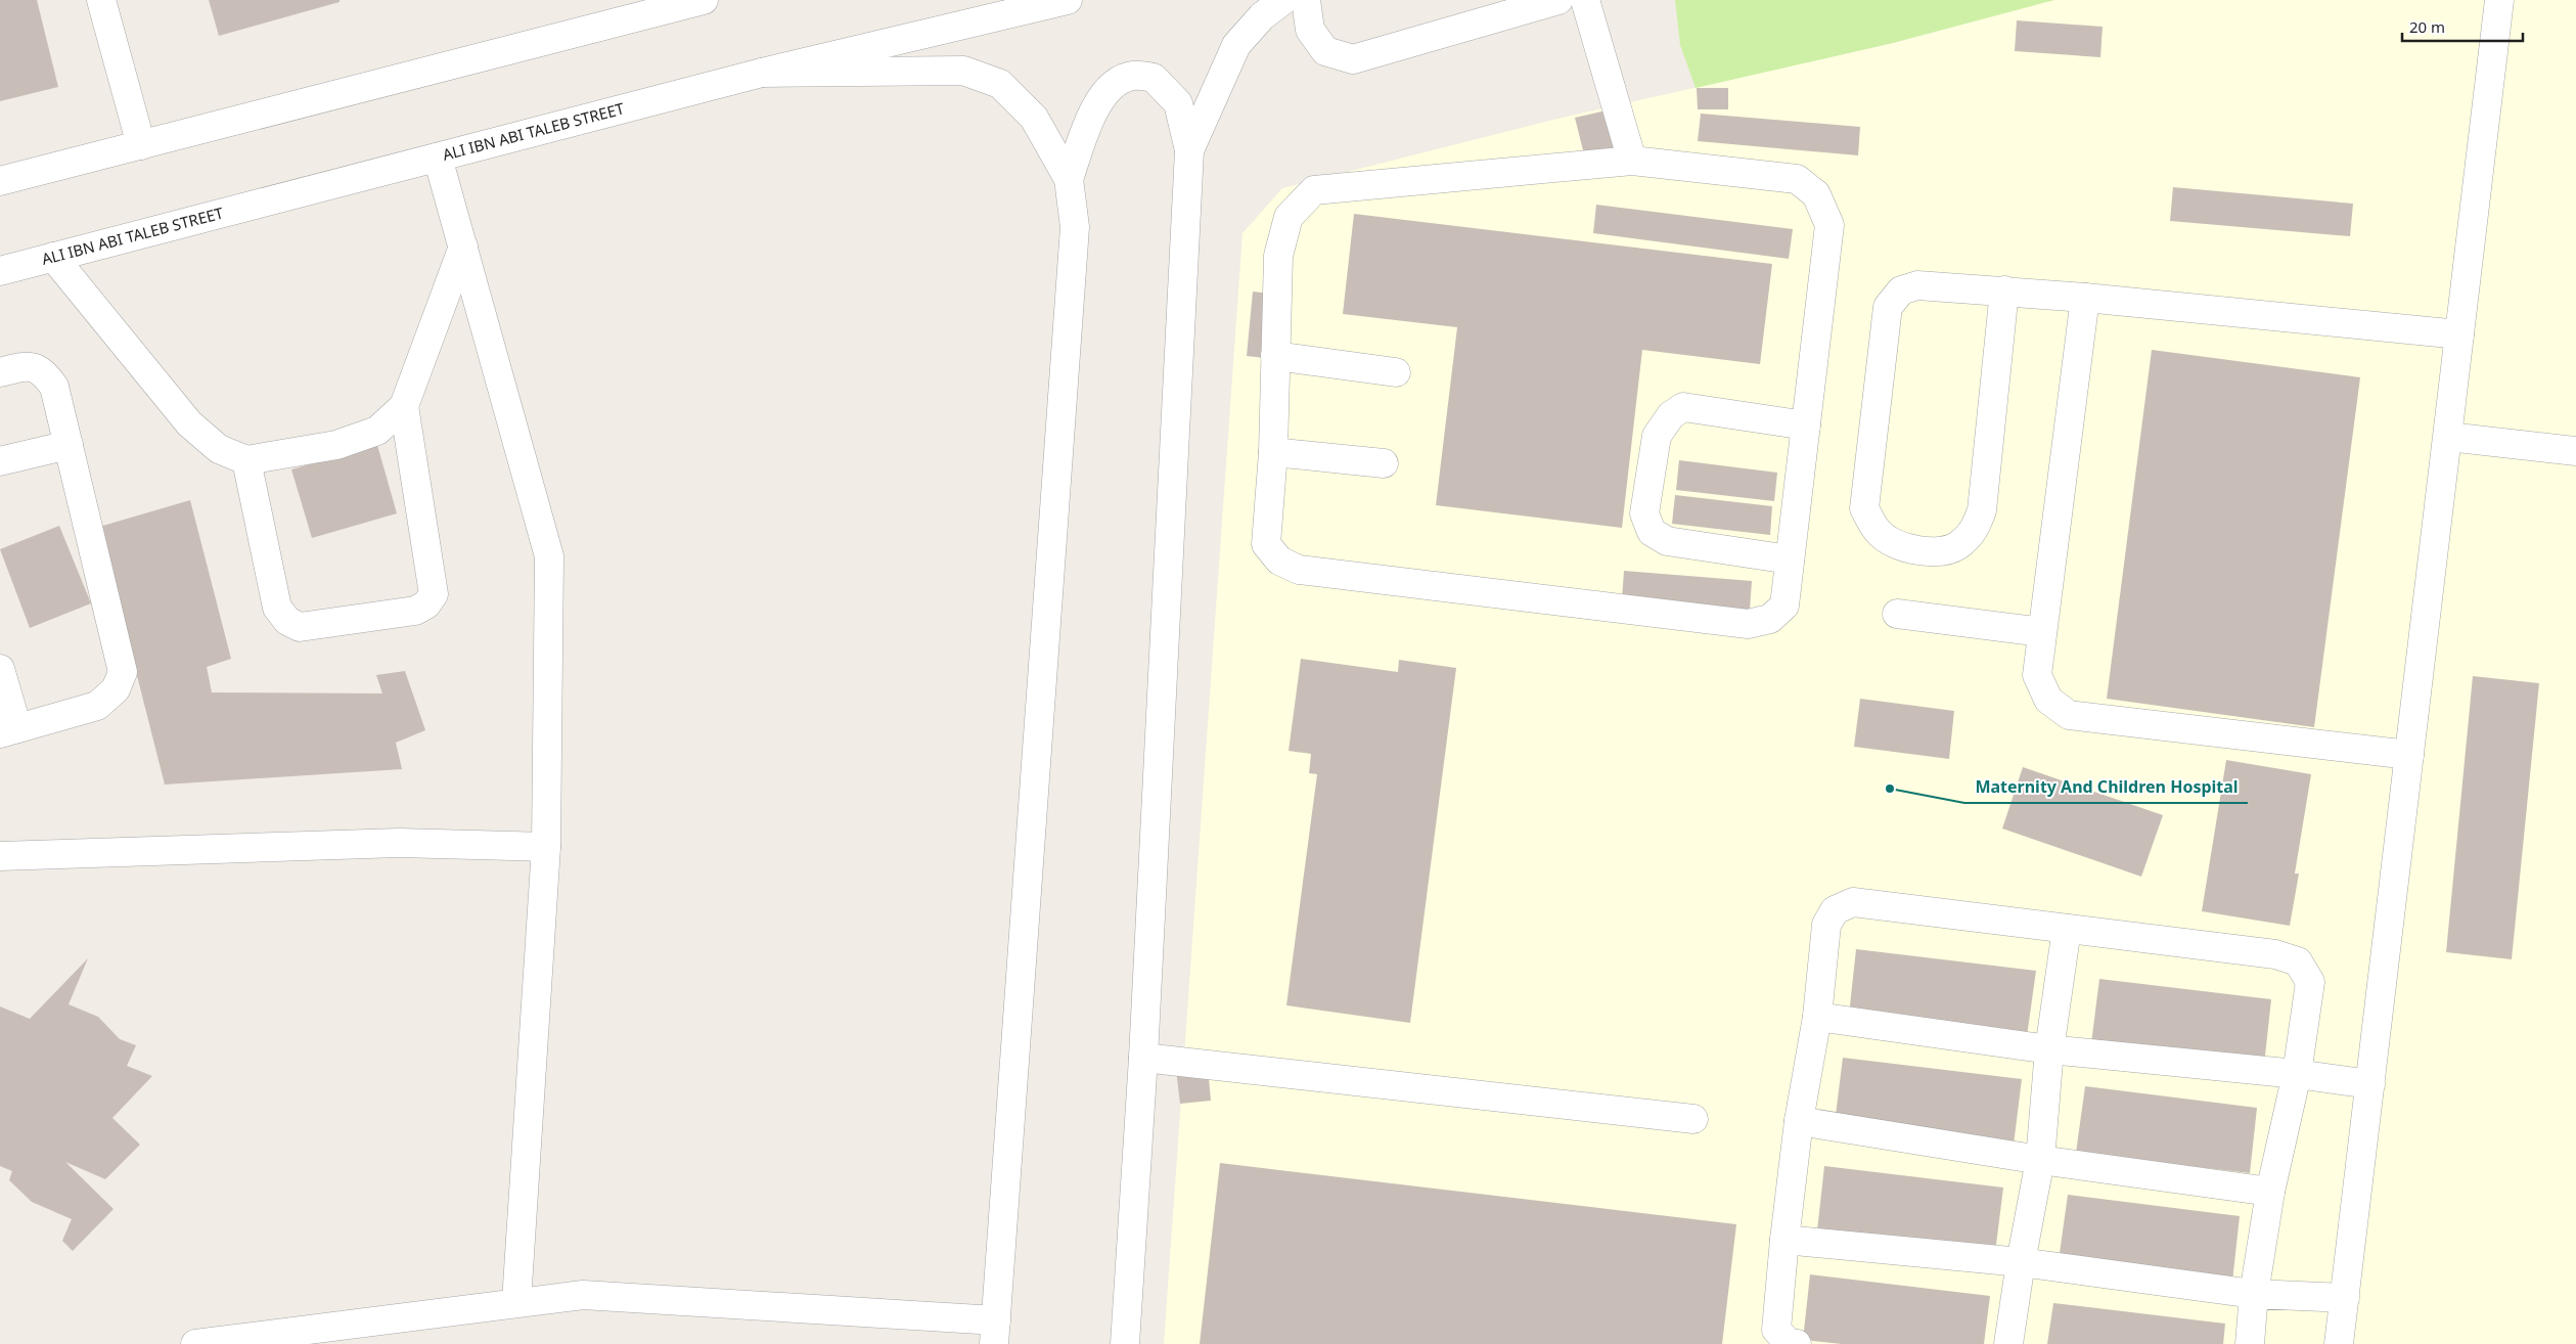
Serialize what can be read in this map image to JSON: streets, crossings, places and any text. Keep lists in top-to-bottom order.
{
  "streets": {
    "street": ["ALI IBN ABI TALEB STREET"]
  },
  "places": ["Maternity And Children Hospital"],
  "scale_bar": "20 m"
}
